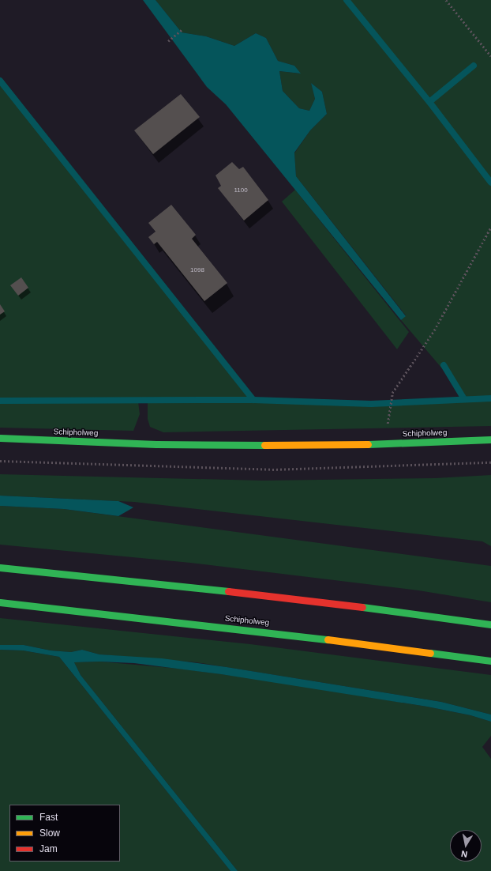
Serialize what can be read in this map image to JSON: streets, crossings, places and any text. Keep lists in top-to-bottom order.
{
  "streets": {
    "main road": ["Schipholweg"]
  },
  "house_numbers": ["1100", "1098"],
  "legend": ["Fast", "Slow", "Jam"],
  "north": "bottom"
}
